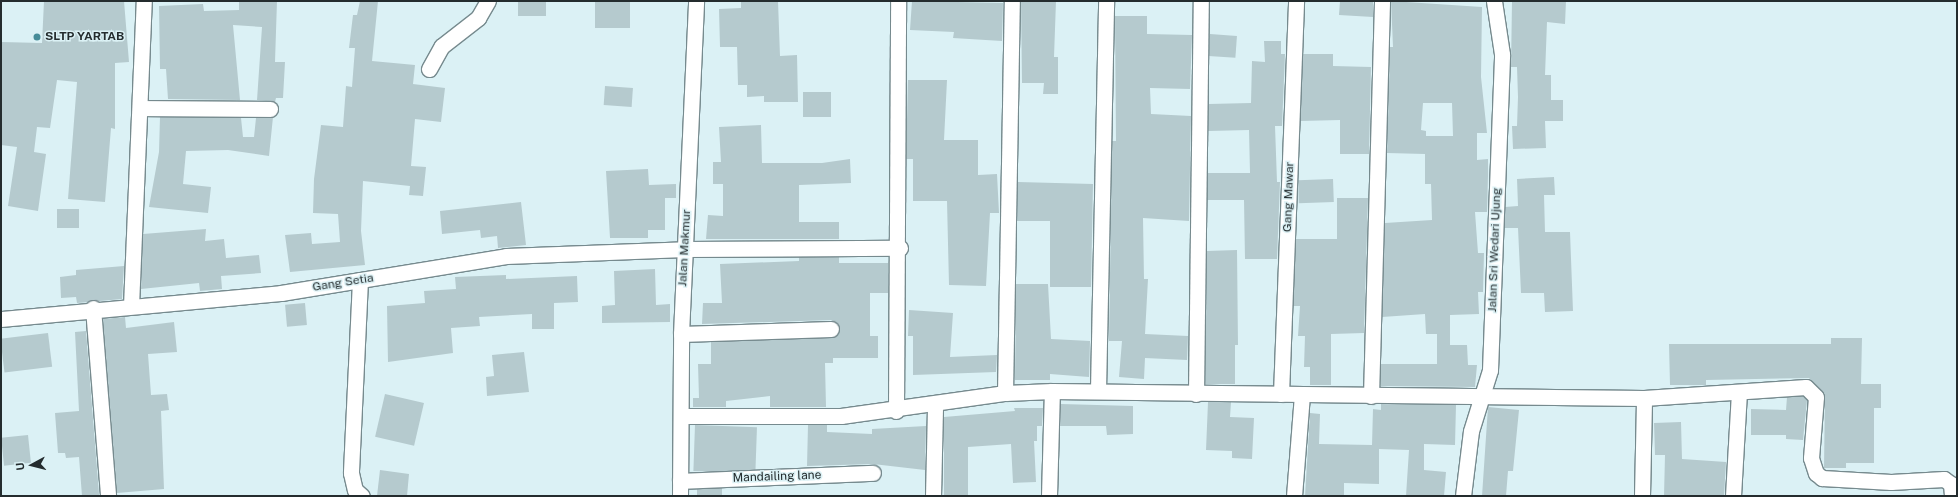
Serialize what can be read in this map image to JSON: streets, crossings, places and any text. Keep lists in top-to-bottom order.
{
  "streets": {
    "street": [
      "Gang Mawar",
      "Jalan Makmur",
      "Jalan Sri Wedari Ujung",
      "Gang Setia",
      "Mandailing lane"
    ]
  },
  "crossings": [
    ["Jalan Makmur", "Gang Setia"],
    ["Jalan Makmur", "Mandailing lane"]
  ],
  "places": ["SLTP YARTAB"],
  "north": "left"
}
